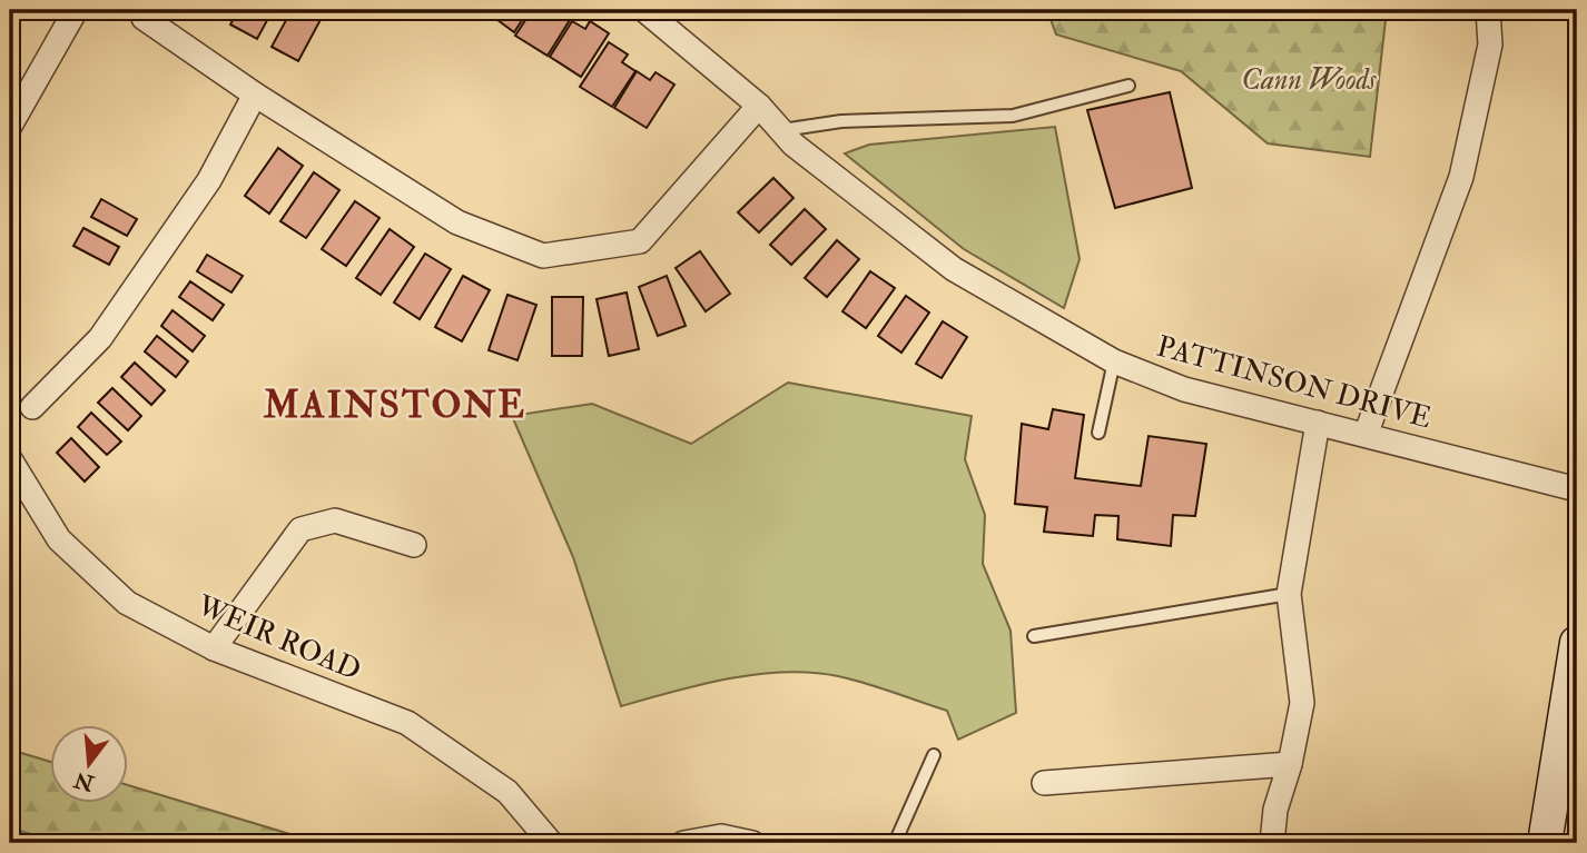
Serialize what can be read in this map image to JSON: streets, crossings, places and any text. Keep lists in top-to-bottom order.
{
  "streets": {
    "street": ["PATTINSON DRIVE", "WEIR ROAD"]
  },
  "districts": ["MAINSTONE"],
  "parks": ["Cann Woods"],
  "north": "bottom"
}
